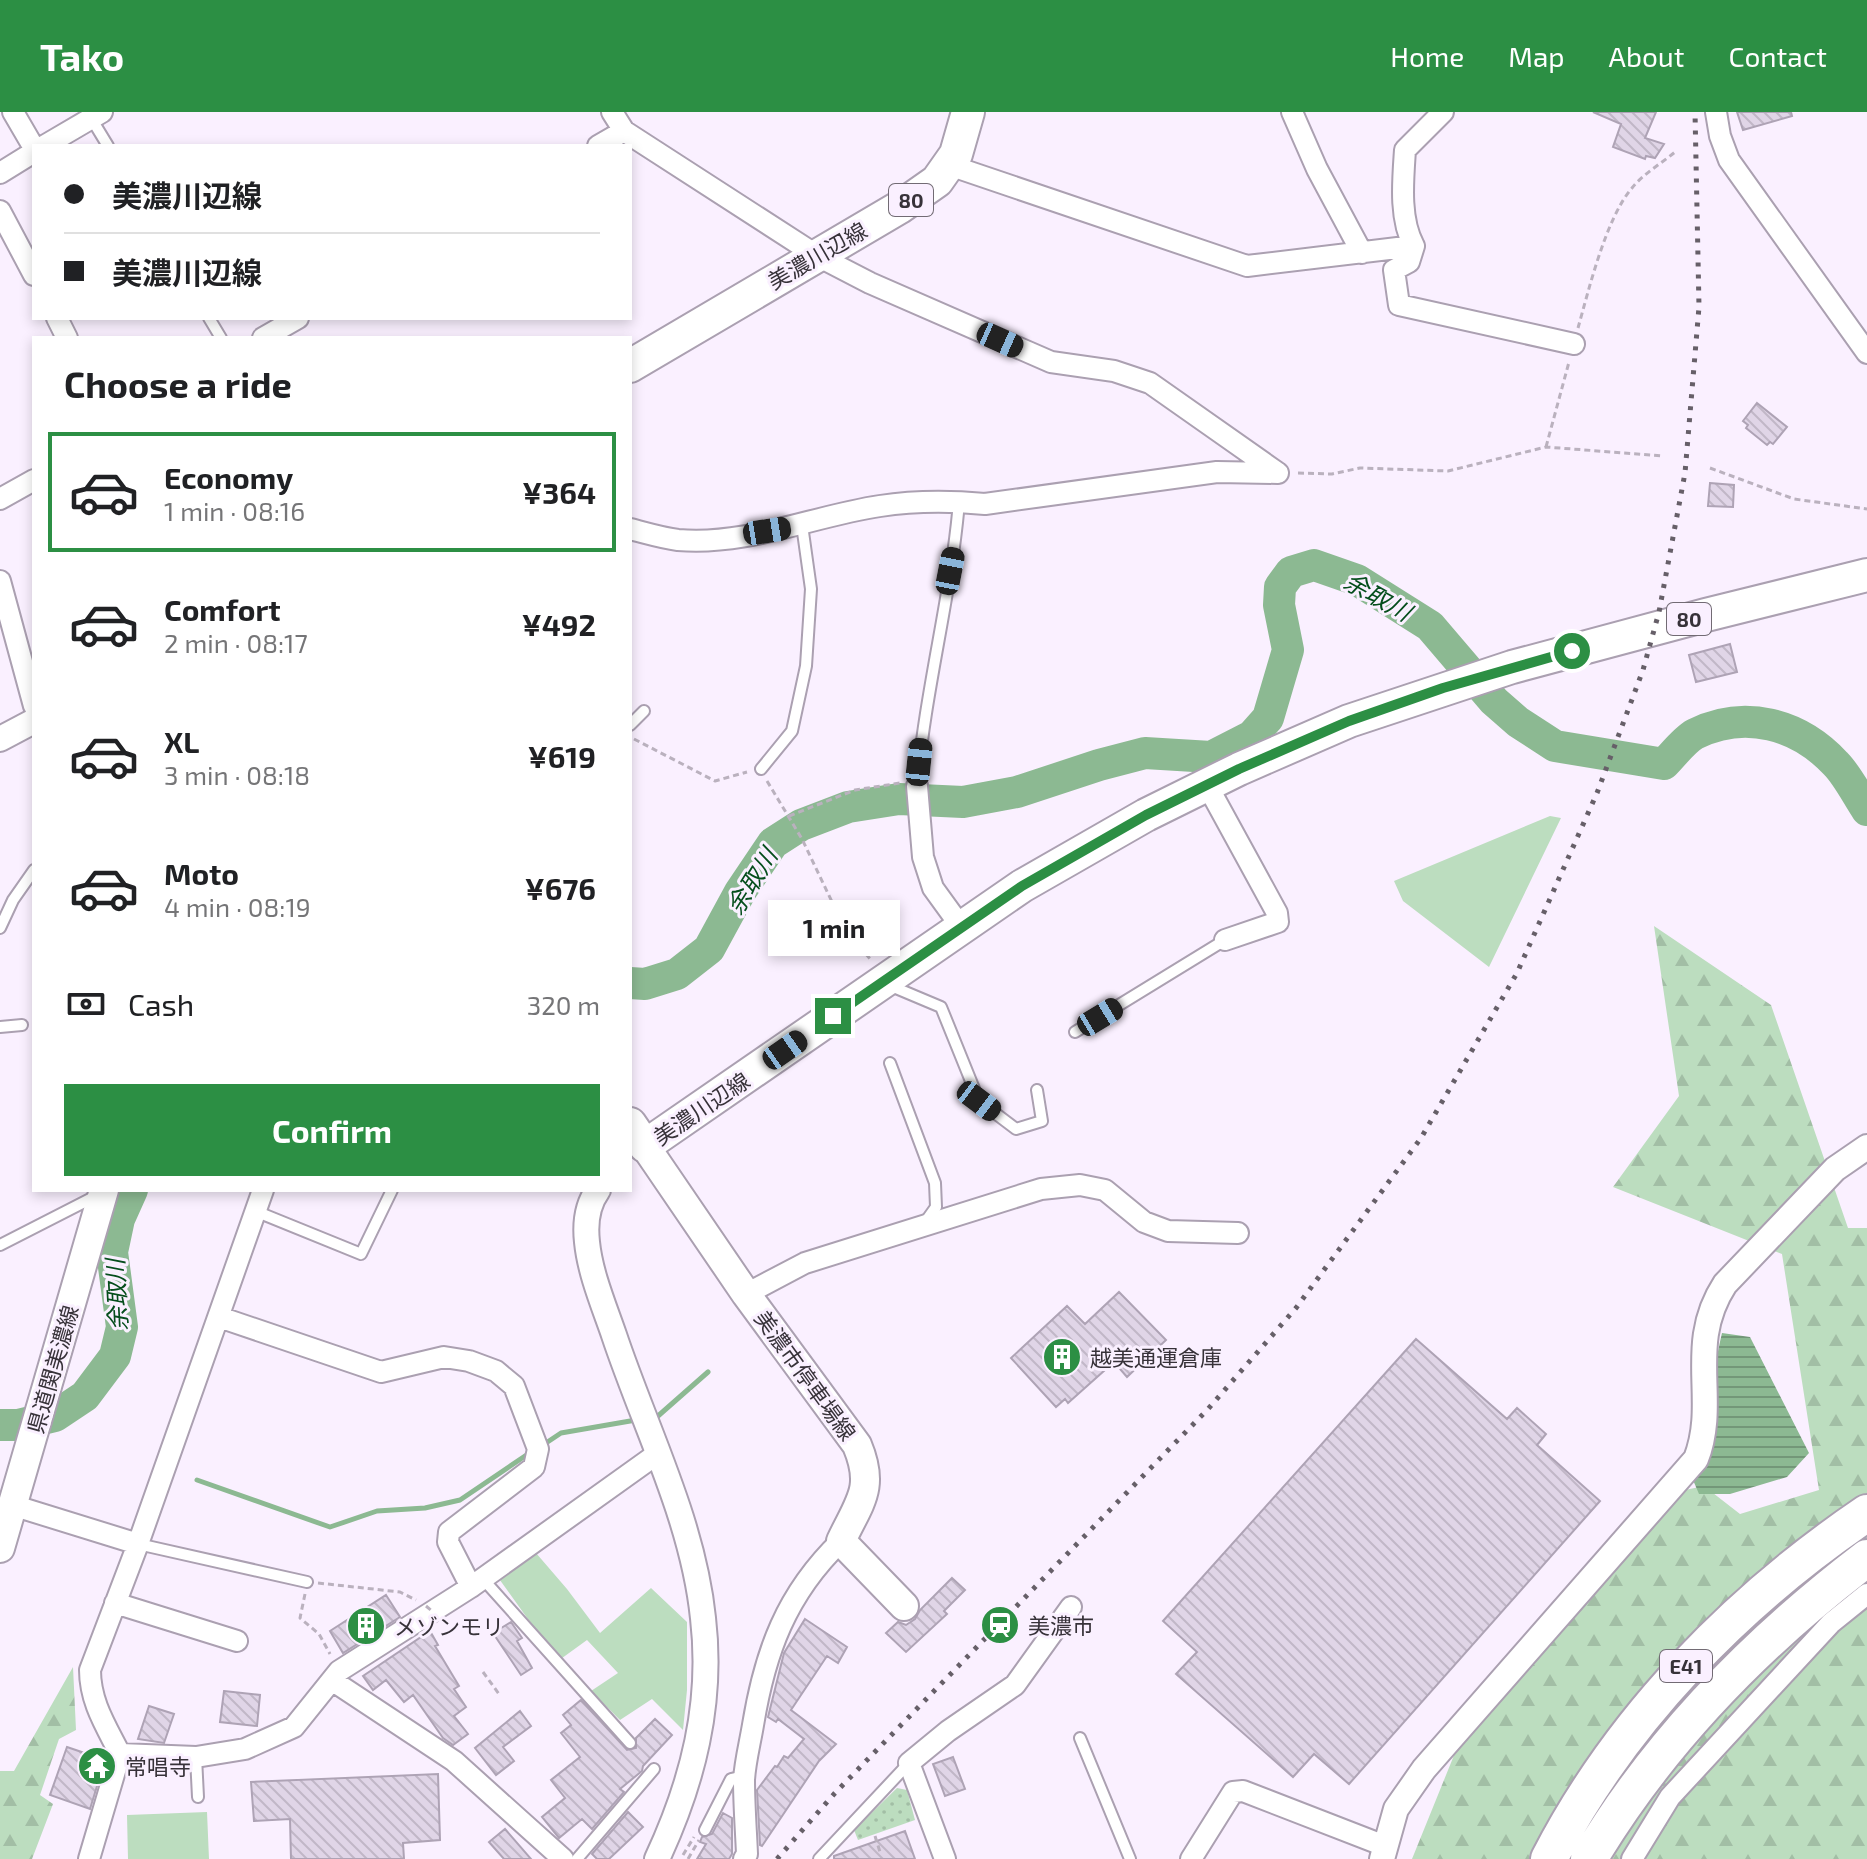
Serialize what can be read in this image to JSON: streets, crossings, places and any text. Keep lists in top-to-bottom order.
{
  "streets": {
    "highway": ["E41"],
    "main road": [
      "80",
      "美濃川辺線",
      "県道関美濃線",
      "美濃市停車場線"
    ]
  },
  "crossings": [
    ["美濃川辺線", "美濃市停車場線"]
  ],
  "water": ["余取川"],
  "places": {
    "building": ["越美通運倉庫", "メゾンモリ"],
    "station": ["美濃市"],
    "temple": ["常唱寺"]
  },
  "page": {
    "header": "Tako",
    "nav": [
      "Home",
      "Map",
      "About",
      "Contact"
    ],
    "banner": ["美濃川辺線", "美濃川辺線"],
    "heading": "Choose a ride",
    "list": [
      {
        "name": "Economy",
        "note": "1 min · 08:16",
        "value": "¥364"
      },
      {
        "name": "Comfort",
        "note": "2 min · 08:17",
        "value": "¥492"
      },
      {
        "name": "XL",
        "note": "3 min · 08:18",
        "value": "¥619"
      },
      {
        "name": "Moto",
        "note": "4 min · 08:19",
        "value": "¥676"
      }
    ],
    "bubble": "1 min",
    "pay": ["Cash", "320 m"],
    "buttons": "Confirm"
  }
}
